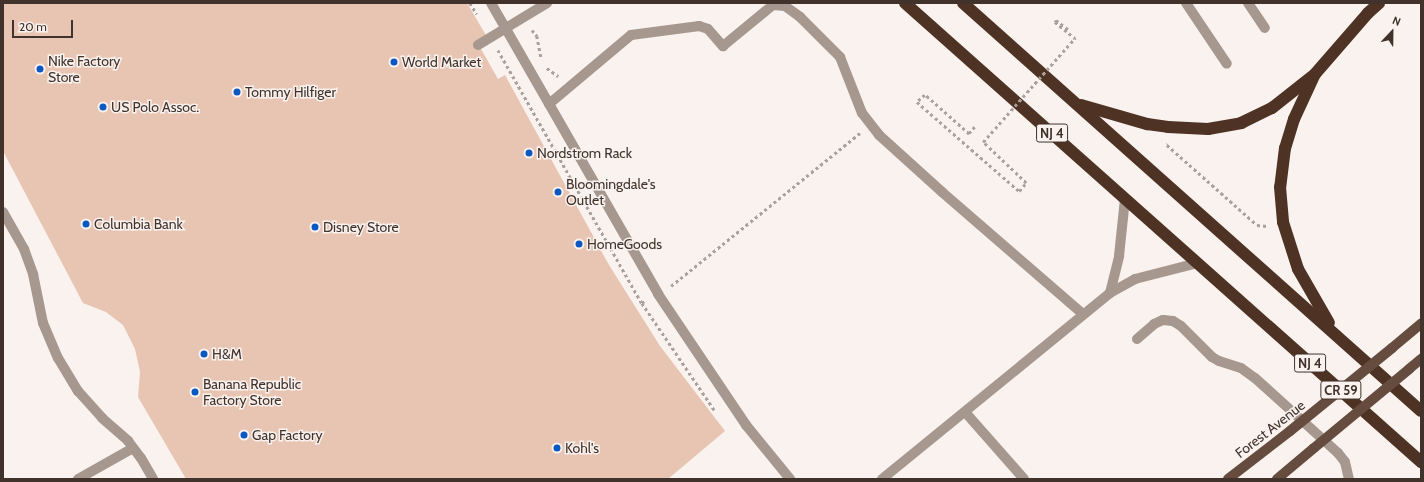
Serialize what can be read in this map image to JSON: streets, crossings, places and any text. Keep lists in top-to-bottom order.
{
  "streets": {
    "highway": ["NJ 4"],
    "main road": ["CR 59", "Forest Avenue"]
  },
  "places": [
    "World Market",
    "Nike Factory Store",
    "Tommy Hilfiger",
    "US Polo Assoc.",
    "Nordstrom Rack",
    "Bloomingdale's Outlet",
    "Columbia Bank",
    "Disney Store",
    "HomeGoods",
    "H&M",
    "Banana Republic Factory Store",
    "Gap Factory",
    "Kohl's"
  ],
  "scale_bar": "20 m",
  "north": "top"
}
